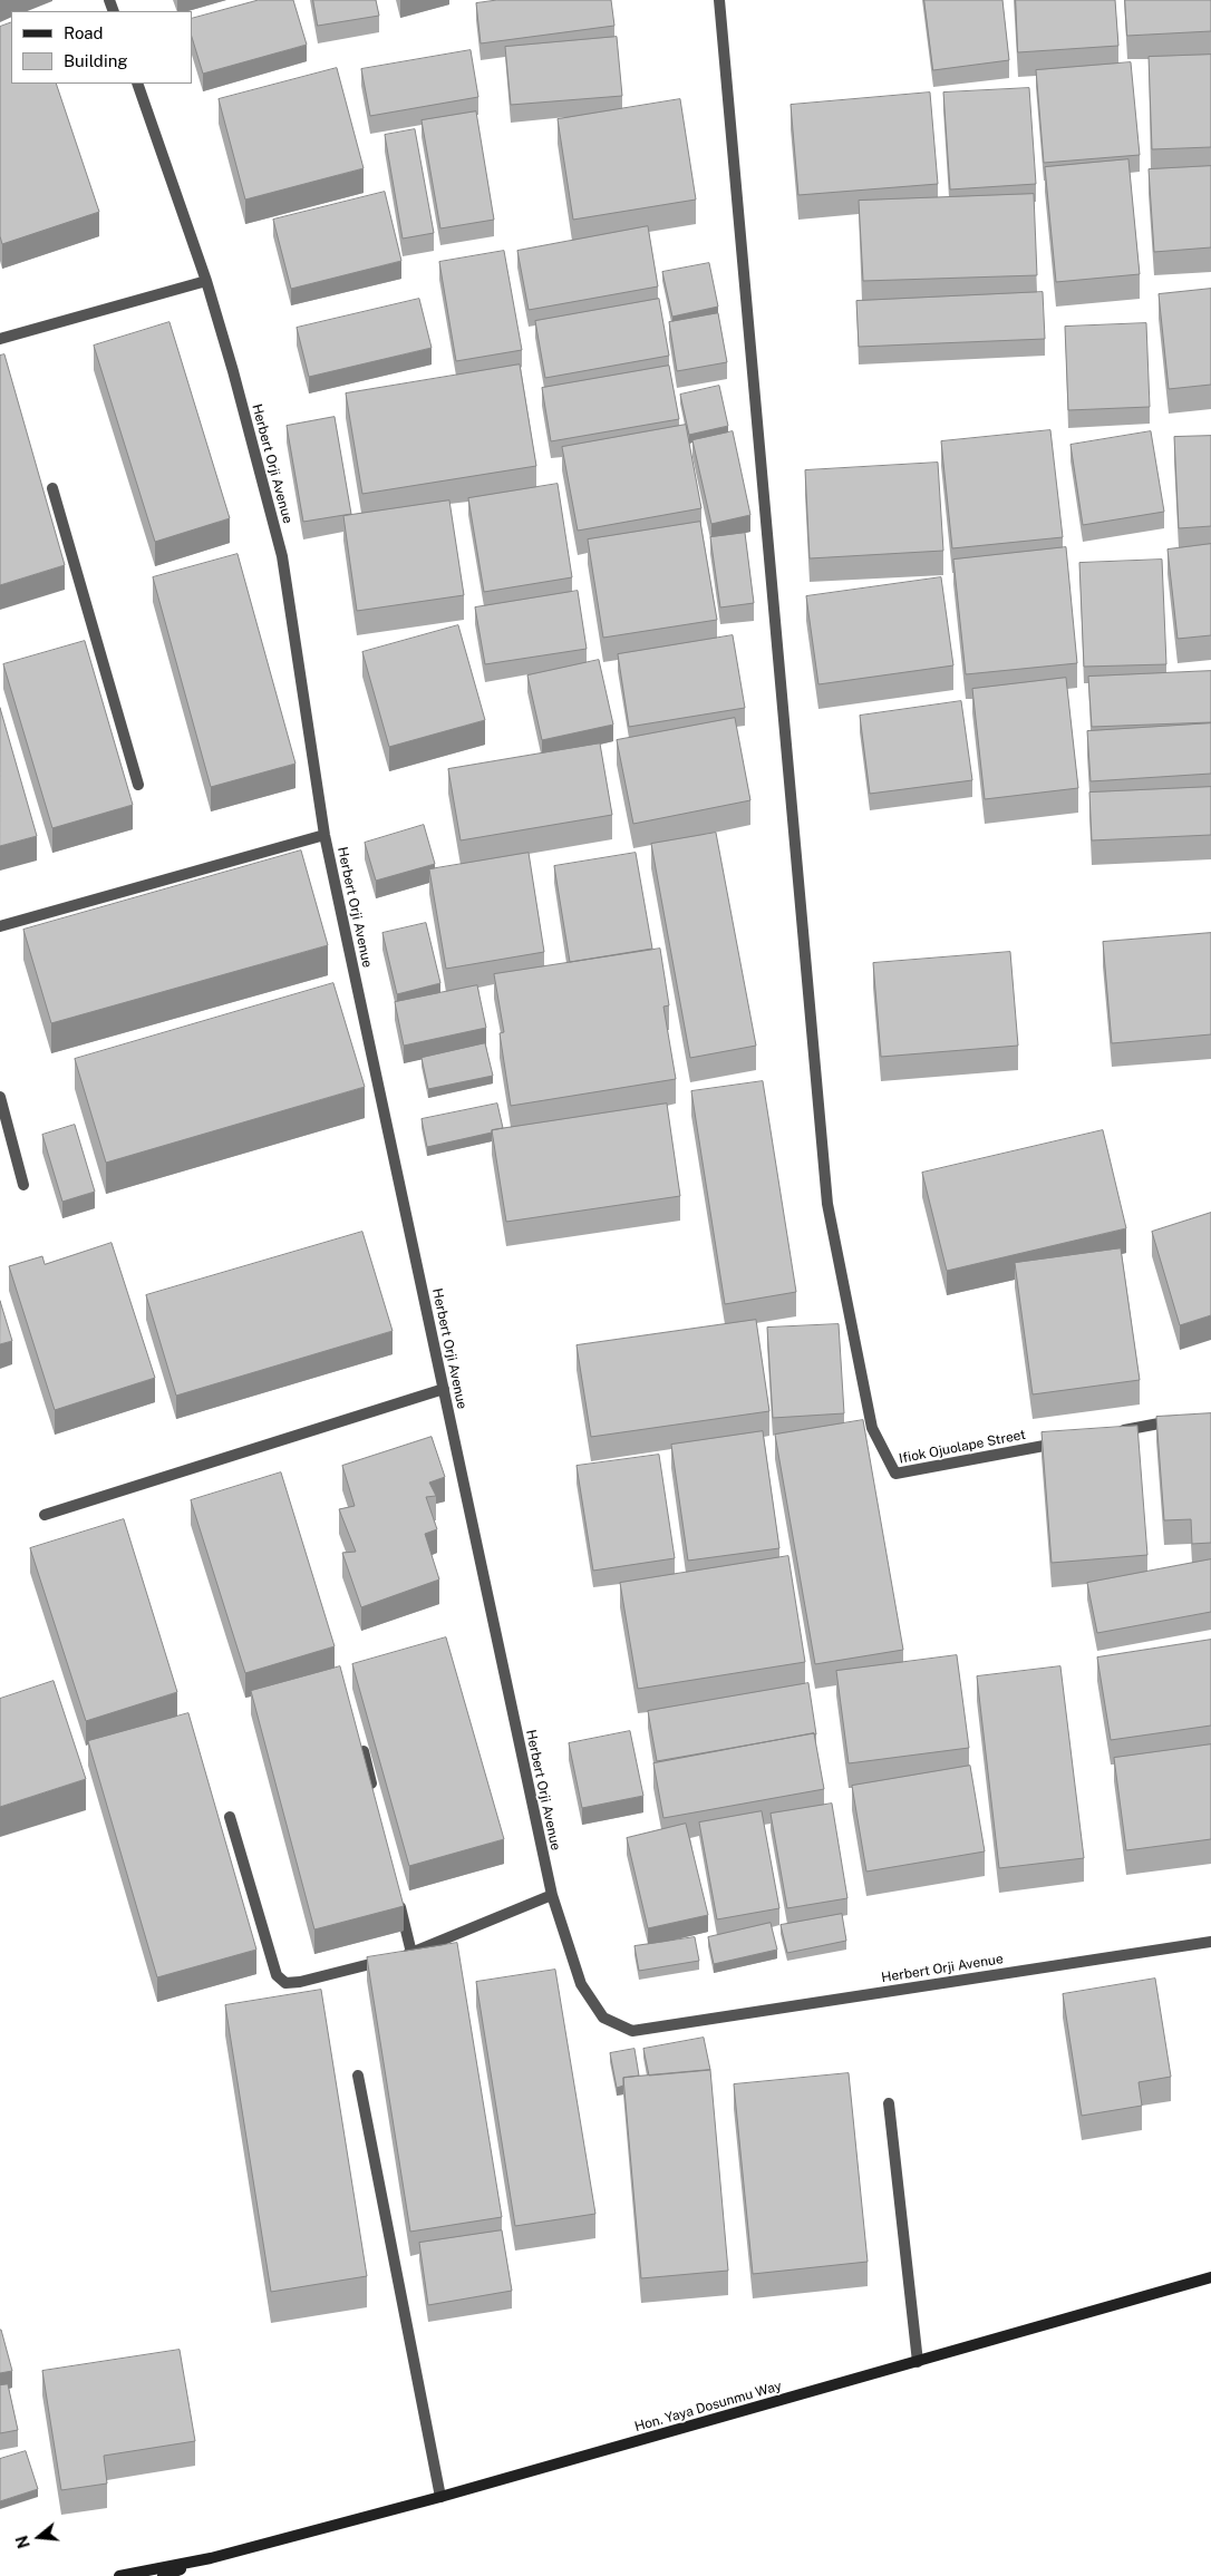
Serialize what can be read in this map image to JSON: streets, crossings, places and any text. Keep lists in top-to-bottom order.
{
  "streets": {
    "main road": ["Hon. Yaya Dosunmu Way"],
    "street": ["Herbert Orji Avenue", "Ifiok Ojuolape Street"]
  },
  "legend": ["Road", "Building"],
  "north": "left"
}
